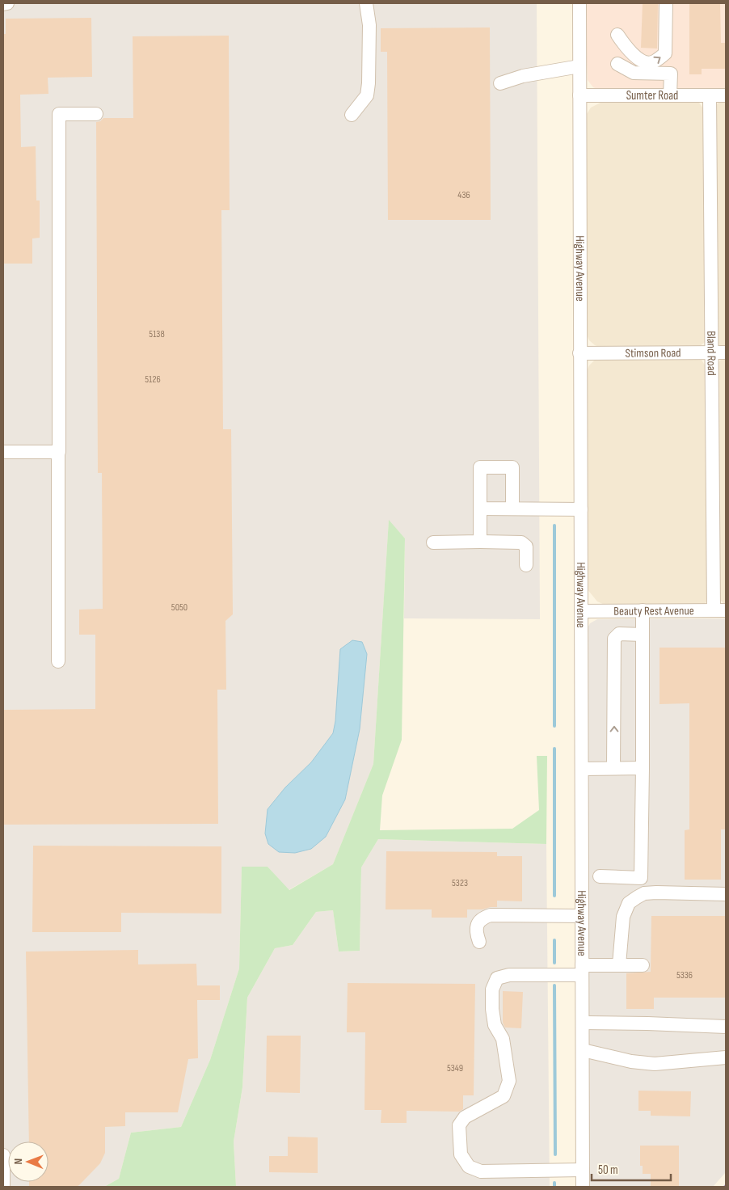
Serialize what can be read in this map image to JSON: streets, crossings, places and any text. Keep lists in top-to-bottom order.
{
  "streets": {
    "street": [
      "Sumter Road",
      "Highway Avenue",
      "Stimson Road",
      "Bland Road",
      "Beauty Rest Avenue"
    ]
  },
  "crossings": [
    ["Sumter Road", "Highway Avenue"],
    ["Sumter Road", "Bland Road"],
    ["Highway Avenue", "Stimson Road"],
    ["Highway Avenue", "Beauty Rest Avenue"],
    ["Stimson Road", "Bland Road"],
    ["Bland Road", "Beauty Rest Avenue"]
  ],
  "house_numbers": [
    "436",
    "5138",
    "5126",
    "5050",
    "5323",
    "5336",
    "5349"
  ],
  "scale_bar": "50 m",
  "north": "left"
}
